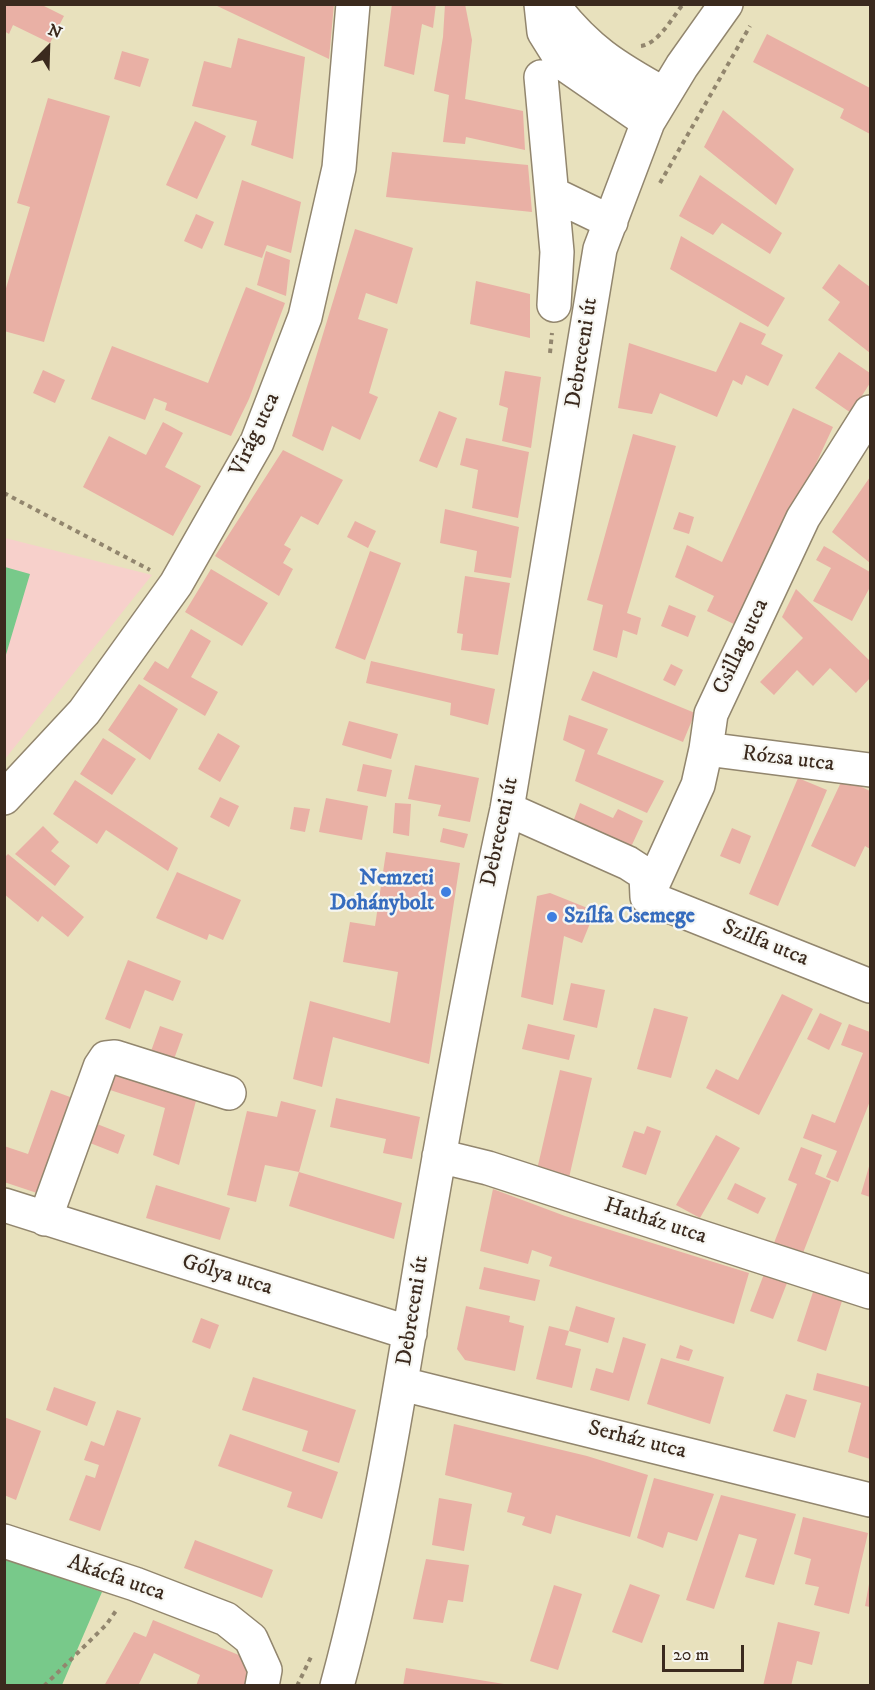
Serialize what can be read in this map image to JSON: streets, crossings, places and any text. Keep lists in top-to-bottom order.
{
  "streets": {
    "street": [
      "Debreceni út",
      "Virág utca",
      "Csillag utca",
      "Rózsa utca",
      "Szilfa utca",
      "Hatház utca",
      "Gólya utca",
      "Serház utca",
      "Akácfa utca"
    ]
  },
  "crossings": [
    ["Debreceni út", "Szilfa utca"],
    ["Debreceni út", "Hatház utca"],
    ["Debreceni út", "Gólya utca"],
    ["Debreceni út", "Serház utca"],
    ["Csillag utca", "Rózsa utca"],
    ["Csillag utca", "Szilfa utca"]
  ],
  "places": ["Nemzeti Dohánybolt", "Szílfa Csemege"],
  "scale_bar": "20 m",
  "north": "top right"
}
